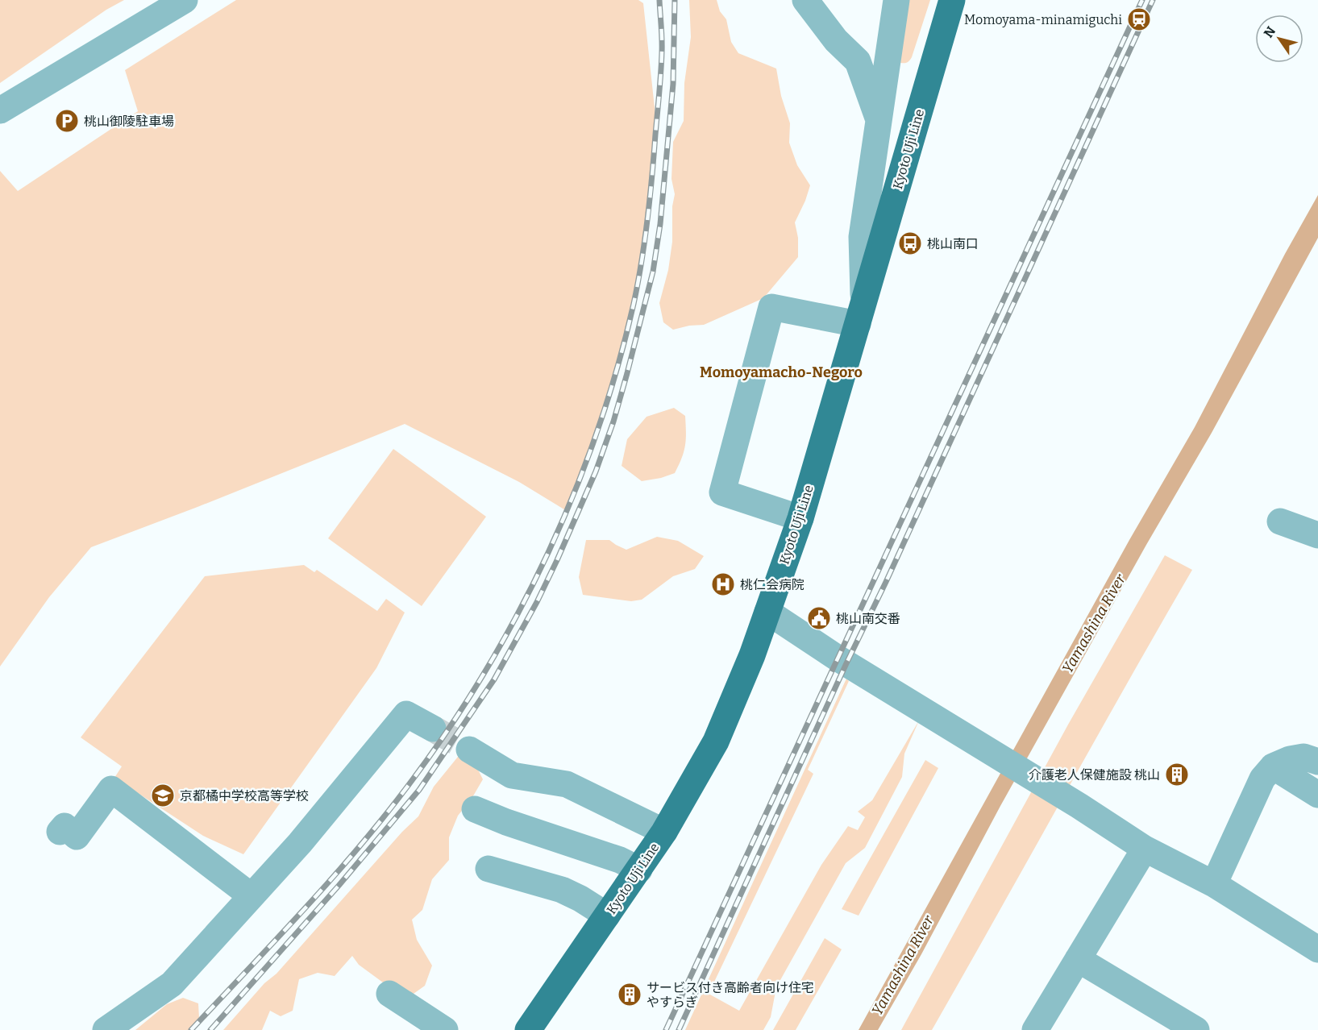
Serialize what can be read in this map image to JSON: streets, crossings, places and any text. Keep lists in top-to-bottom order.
{
  "streets": {
    "main road": ["Kyoto Uji Line"]
  },
  "districts": ["Momoyamacho-Negoro"],
  "water": ["Yamashina River"],
  "places": {
    "station": ["Momoyama-minamiguchi"],
    "parking": ["桃山御陵駐車場"],
    "bus stop": ["桃山南口"],
    "hospital": ["桃仁会病院"],
    "public building": ["桃山南交番"],
    "building": ["介護老人保健施設 桃山", "サービス付き高齢者向け住宅 やすらぎ"],
    "school or university": ["京都橘中学校高等学校"]
  },
  "north": "top left"
}
